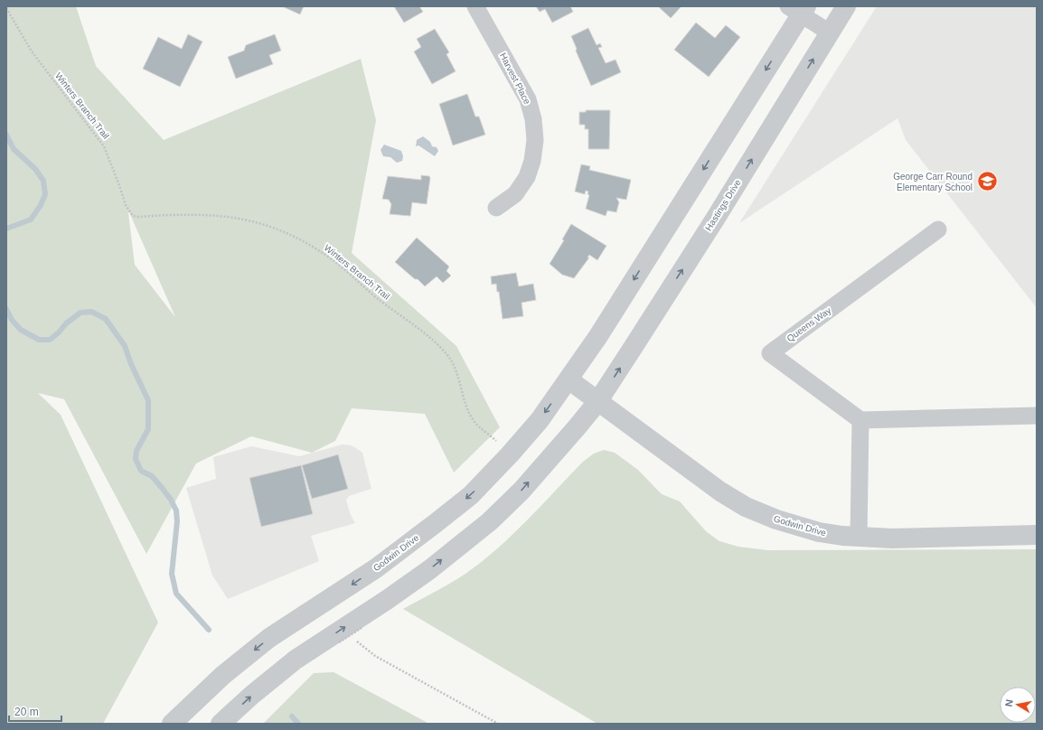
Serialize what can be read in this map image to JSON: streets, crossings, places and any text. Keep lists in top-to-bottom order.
{
  "streets": {
    "street": [
      "Harvest Place",
      "Hastings Drive",
      "Queens Way",
      "Godwin Drive"
    ],
    "path": ["Winters Branch Trail"]
  },
  "crossings": [
    ["Winters Branch Trail", "Godwin Drive"],
    ["Hastings Drive", "Godwin Drive"]
  ],
  "places": {
    "school or university": ["George Carr Round Elementary School"]
  },
  "scale_bar": "20 m",
  "north": "left"
}
